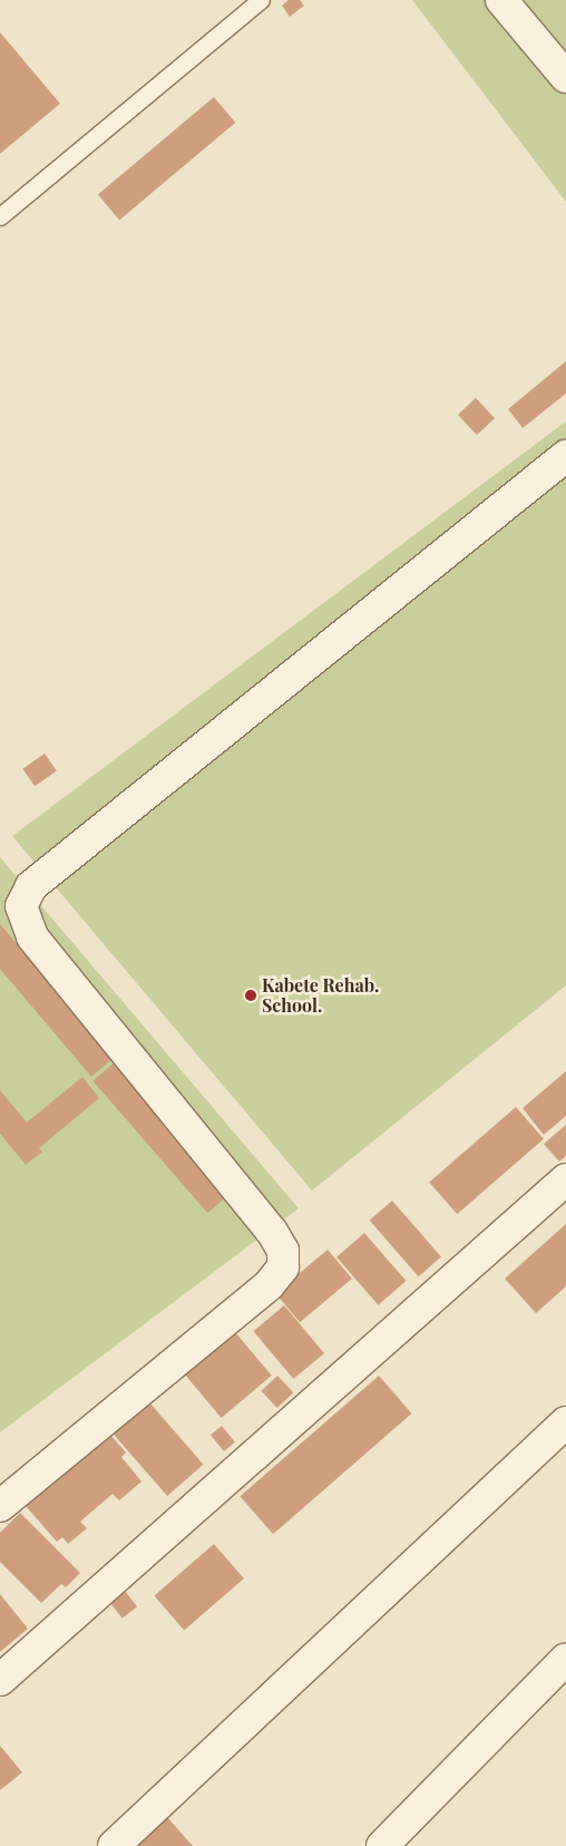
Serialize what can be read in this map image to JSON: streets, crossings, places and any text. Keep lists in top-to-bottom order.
{
  "places": ["Kabete Rehab. School."]
}
